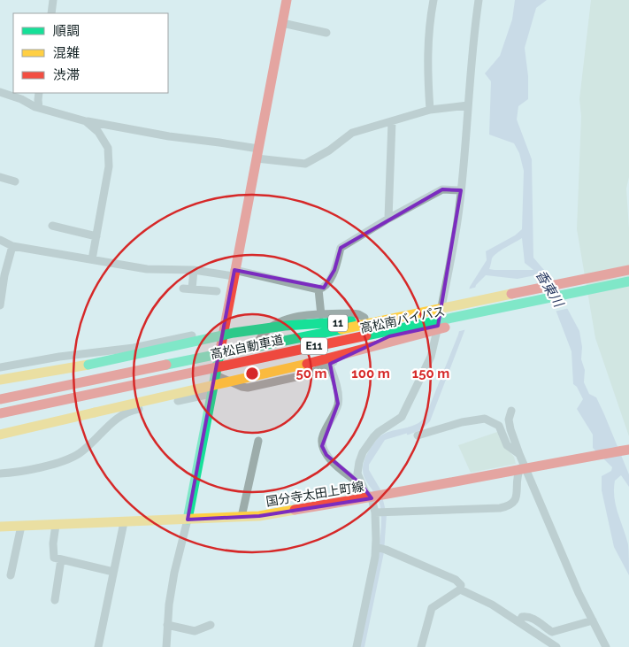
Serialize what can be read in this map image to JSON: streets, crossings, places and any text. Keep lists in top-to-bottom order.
{
  "streets": {
    "main road": [
      "高松南バイパス",
      "11",
      "E11",
      "高松自動車道",
      "国分寺太田上町線"
    ]
  },
  "crossings": [
    ["高松南バイパス", "高松自動車道"]
  ],
  "water": ["香東川"],
  "legend": ["順調", "混雑", "渋滞"],
  "rings": ["50 m", "100 m", "150 m"]
}
